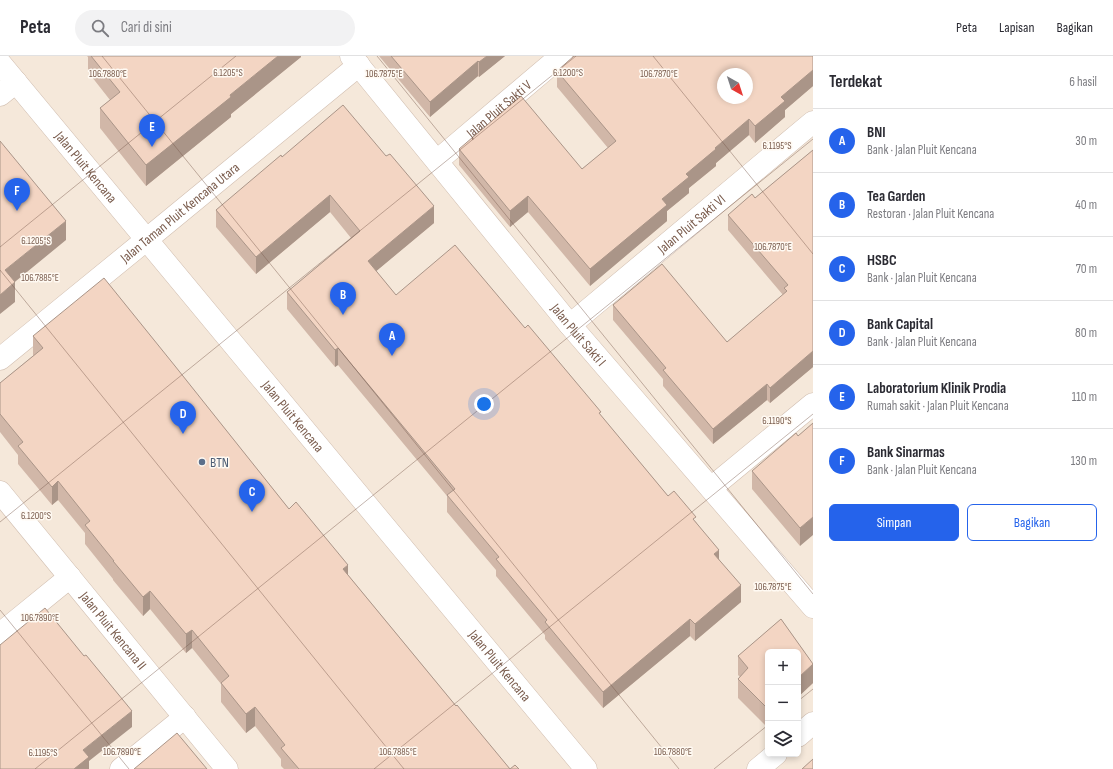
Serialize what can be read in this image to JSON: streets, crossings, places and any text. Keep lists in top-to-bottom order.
{
  "streets": {
    "street": [
      "Jalan Pluit Sakti V",
      "Jalan Pluit Kencana",
      "Jalan Taman Pluit Kencana Utara",
      "Jalan Pluit Sakti VI",
      "Jalan Pluit Sakti I",
      "Jalan Pluit Kencana II"
    ]
  },
  "crossings": [
    ["Jalan Pluit Sakti V", "Jalan Pluit Sakti I"],
    ["Jalan Pluit Kencana", "Jalan Taman Pluit Kencana Utara"],
    ["Jalan Taman Pluit Kencana Utara", "Jalan Pluit Sakti I"],
    ["Jalan Pluit Sakti VI", "Jalan Pluit Sakti I"]
  ],
  "places": ["BTN"],
  "north": "bottom right",
  "page": {
    "header": "Peta",
    "search": "Cari di sini",
    "nav": ["Peta", "Lapisan", "Bagikan"],
    "heading": ["Terdekat", "6 hasil"],
    "list": [
      {
        "mark": "A",
        "name": "BNI",
        "note": "Bank · Jalan Pluit Kencana",
        "value": "30 m"
      },
      {
        "mark": "B",
        "name": "Tea Garden",
        "note": "Restoran · Jalan Pluit Kencana",
        "value": "40 m"
      },
      {
        "mark": "C",
        "name": "HSBC",
        "note": "Bank · Jalan Pluit Kencana",
        "value": "70 m"
      },
      {
        "mark": "D",
        "name": "Bank Capital",
        "note": "Bank · Jalan Pluit Kencana",
        "value": "80 m"
      },
      {
        "mark": "E",
        "name": "Laboratorium Klinik Prodia",
        "note": "Rumah sakit · Jalan Pluit Kencana",
        "value": "110 m"
      },
      {
        "mark": "F",
        "name": "Bank Sinarmas",
        "note": "Bank · Jalan Pluit Kencana",
        "value": "130 m"
      }
    ],
    "pins": [
      "E",
      "F",
      "B",
      "A",
      "D",
      "C"
    ],
    "buttons": ["Simpan", "Bagikan"],
    "map_buttons": ["+", "−"]
  },
  "coordinates": [
    "6.1205°S",
    "6.1200°S",
    "106.7880°E",
    "106.7870°E",
    "106.7875°E",
    "6.1195°S",
    "106.7885°E",
    "6.1190°S",
    "106.7890°E"
  ]
}
